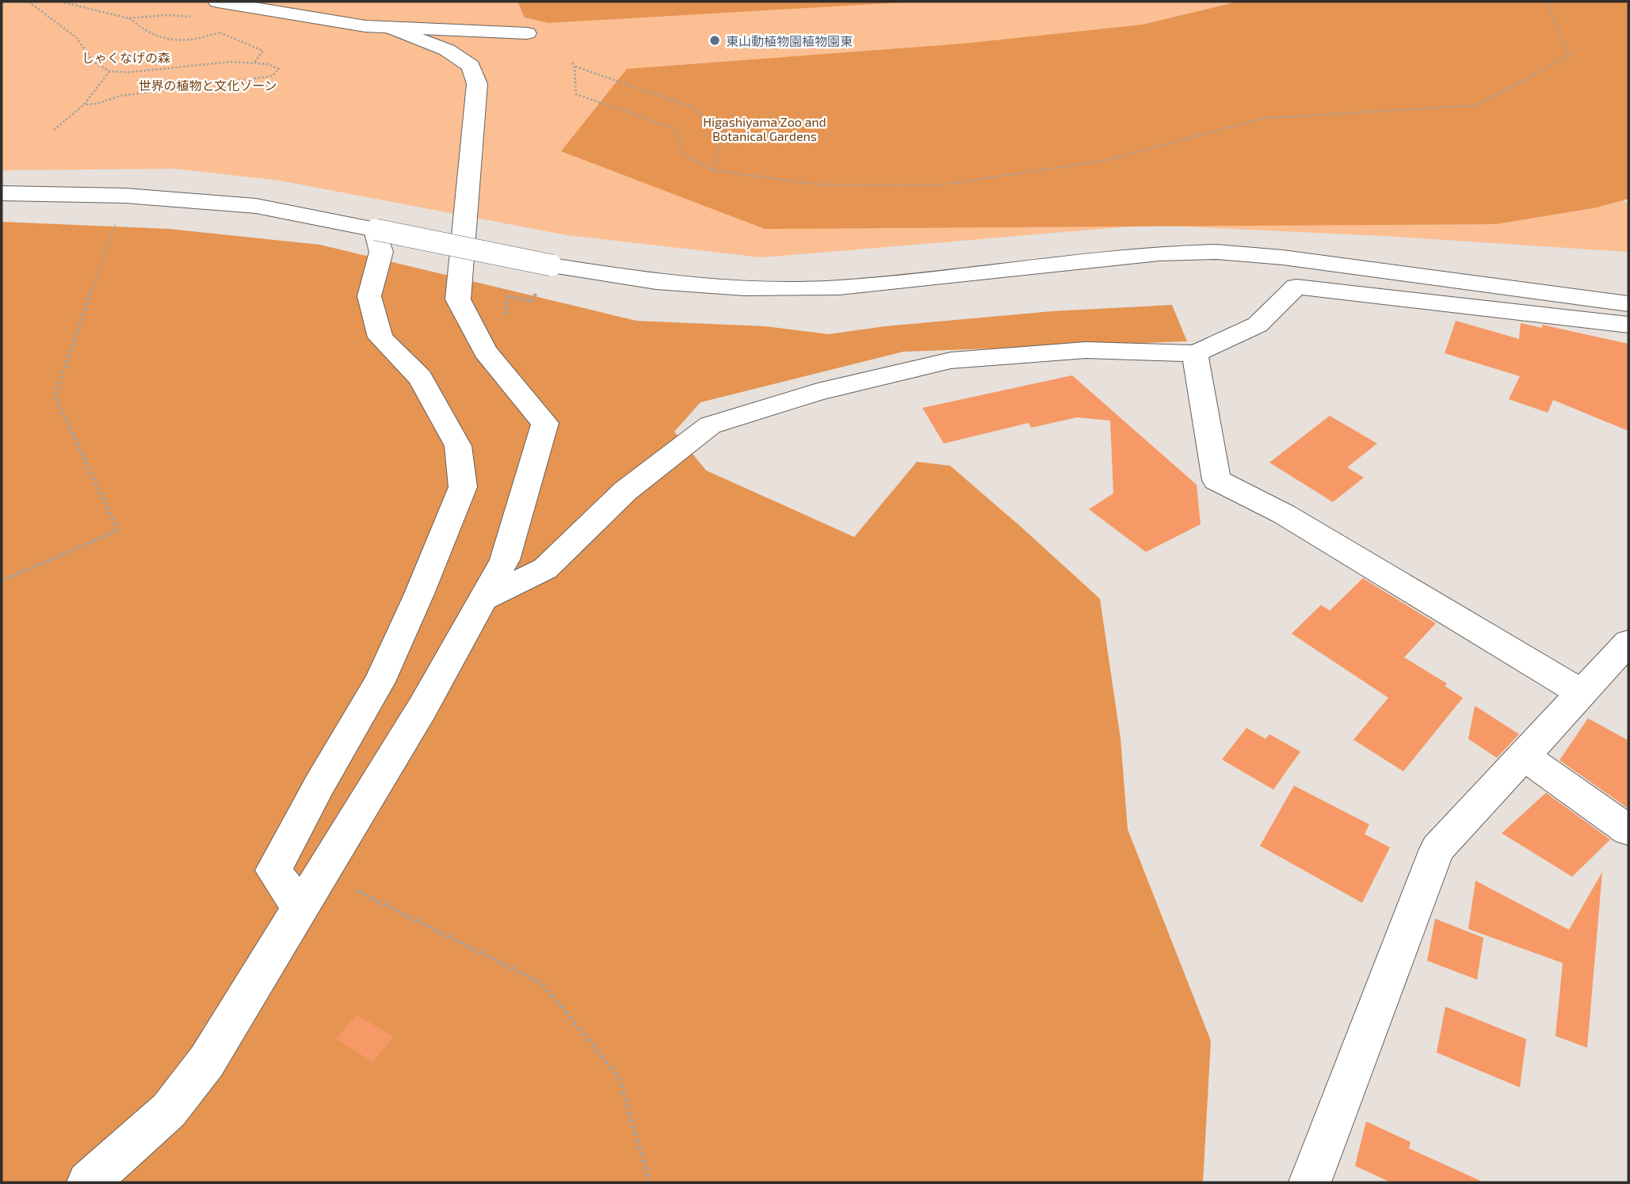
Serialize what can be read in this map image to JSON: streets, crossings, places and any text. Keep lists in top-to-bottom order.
{
  "parks": ["しゃくなげの森", "世界の植物と文化ゾーン", "Higashiyama Zoo and Botanical Gardens"],
  "places": ["東山動植物園植物園東"]
}
